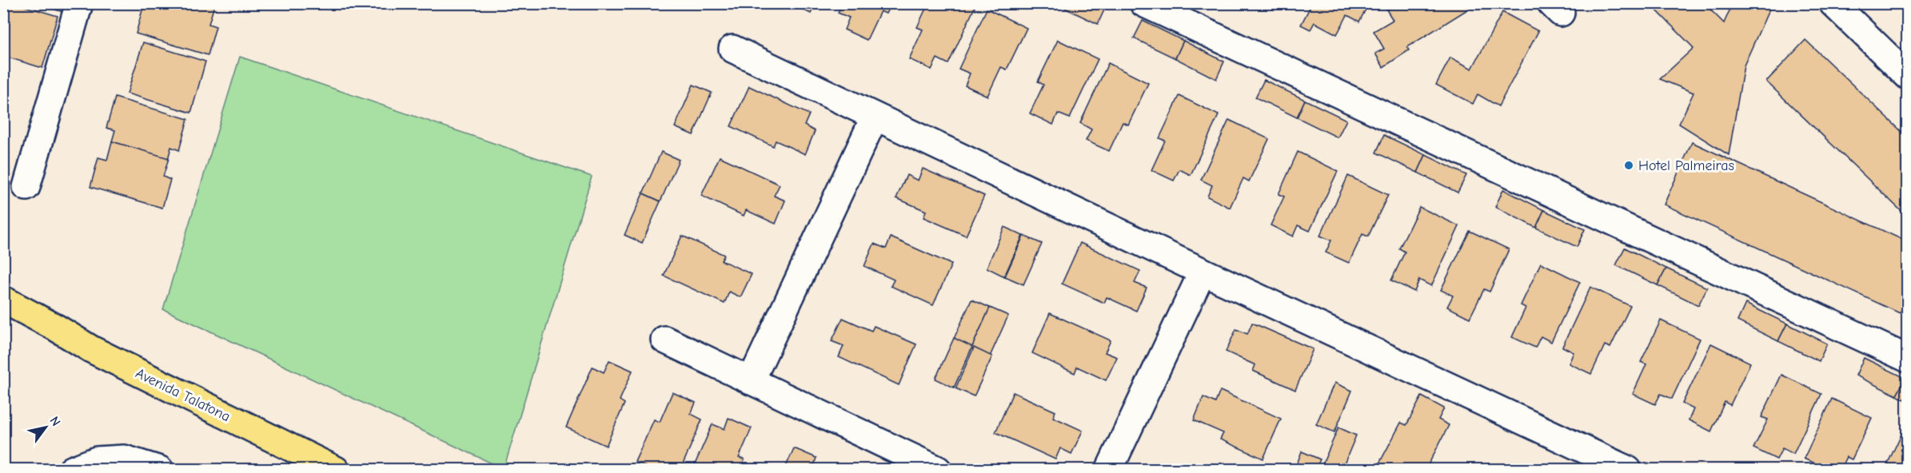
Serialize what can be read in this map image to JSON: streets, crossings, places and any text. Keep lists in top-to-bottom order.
{
  "streets": {
    "main road": ["Avenida Talatona"]
  },
  "places": ["Hotel Palmeiras"],
  "north": "top right"
}
